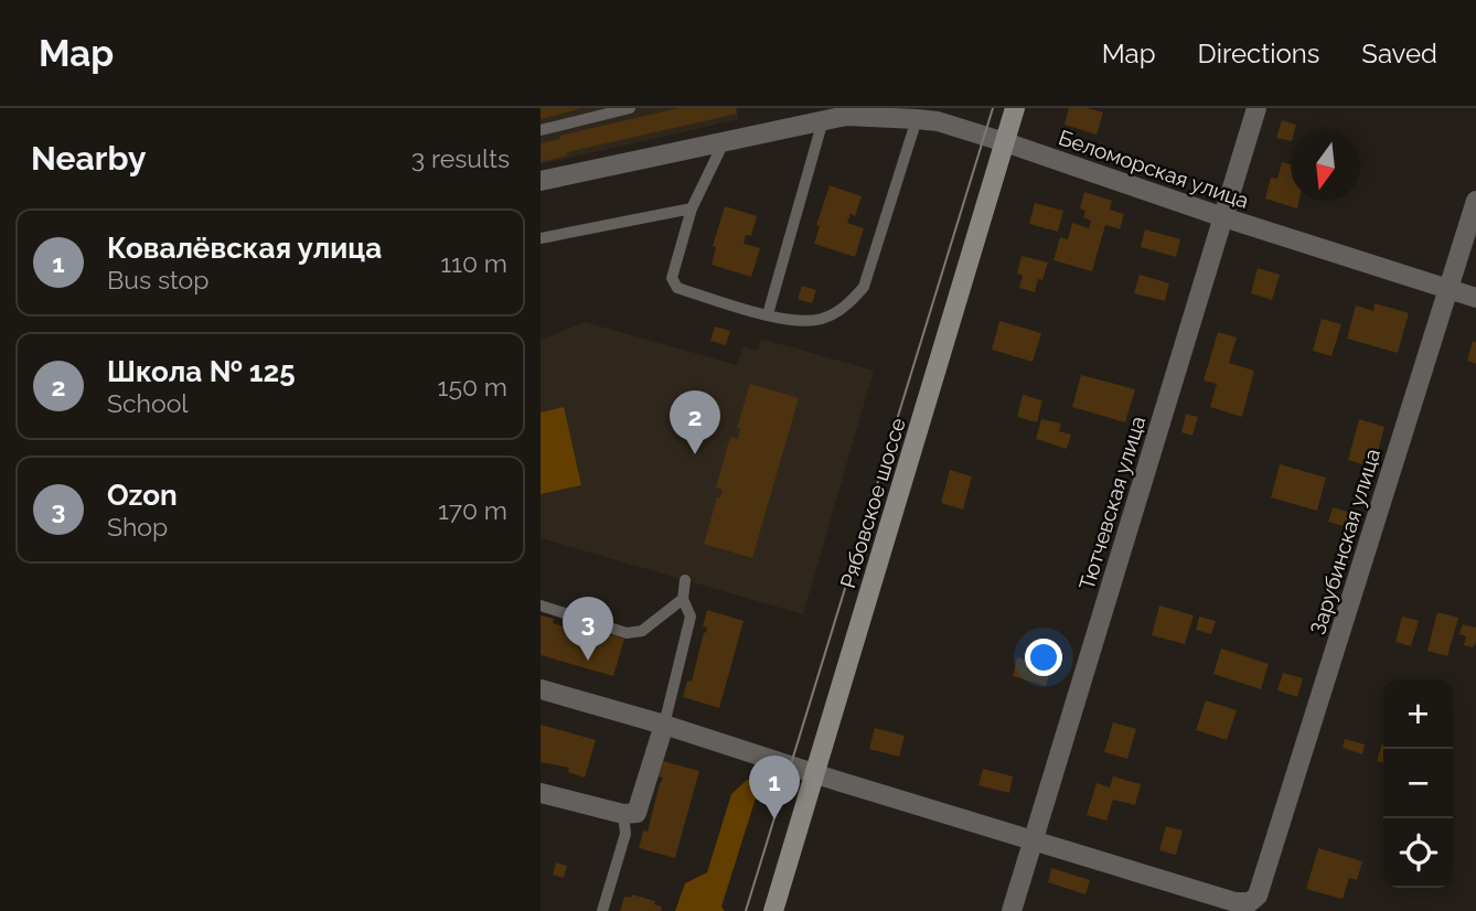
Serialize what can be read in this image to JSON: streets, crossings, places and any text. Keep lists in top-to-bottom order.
{
  "streets": {
    "main road": ["Рябовское шоссе"],
    "street": ["Беломорская улица", "Тютчевская улица", "Зарубинская улица"]
  },
  "crossings": [
    ["Беломорская улица", "Рябовское шоссе"],
    ["Беломорская улица", "Тютчевская улица"],
    ["Беломорская улица", "Зарубинская улица"],
    ["Тютчевская улица", "Зарубинская улица"]
  ],
  "north": "bottom",
  "page": {
    "header": "Map",
    "nav": ["Map", "Directions", "Saved"],
    "heading": ["Nearby", "3 results"],
    "list": [
      {
        "mark": "1",
        "name": "Ковалёвская улица",
        "note": "Bus stop",
        "value": "110 m"
      },
      {
        "mark": "2",
        "name": "Школа № 125",
        "note": "School",
        "value": "150 m"
      },
      {
        "mark": "3",
        "name": "Ozon",
        "note": "Shop",
        "value": "170 m"
      }
    ],
    "pins": ["2", "3", "1"],
    "map_buttons": ["+", "−"]
  }
}
